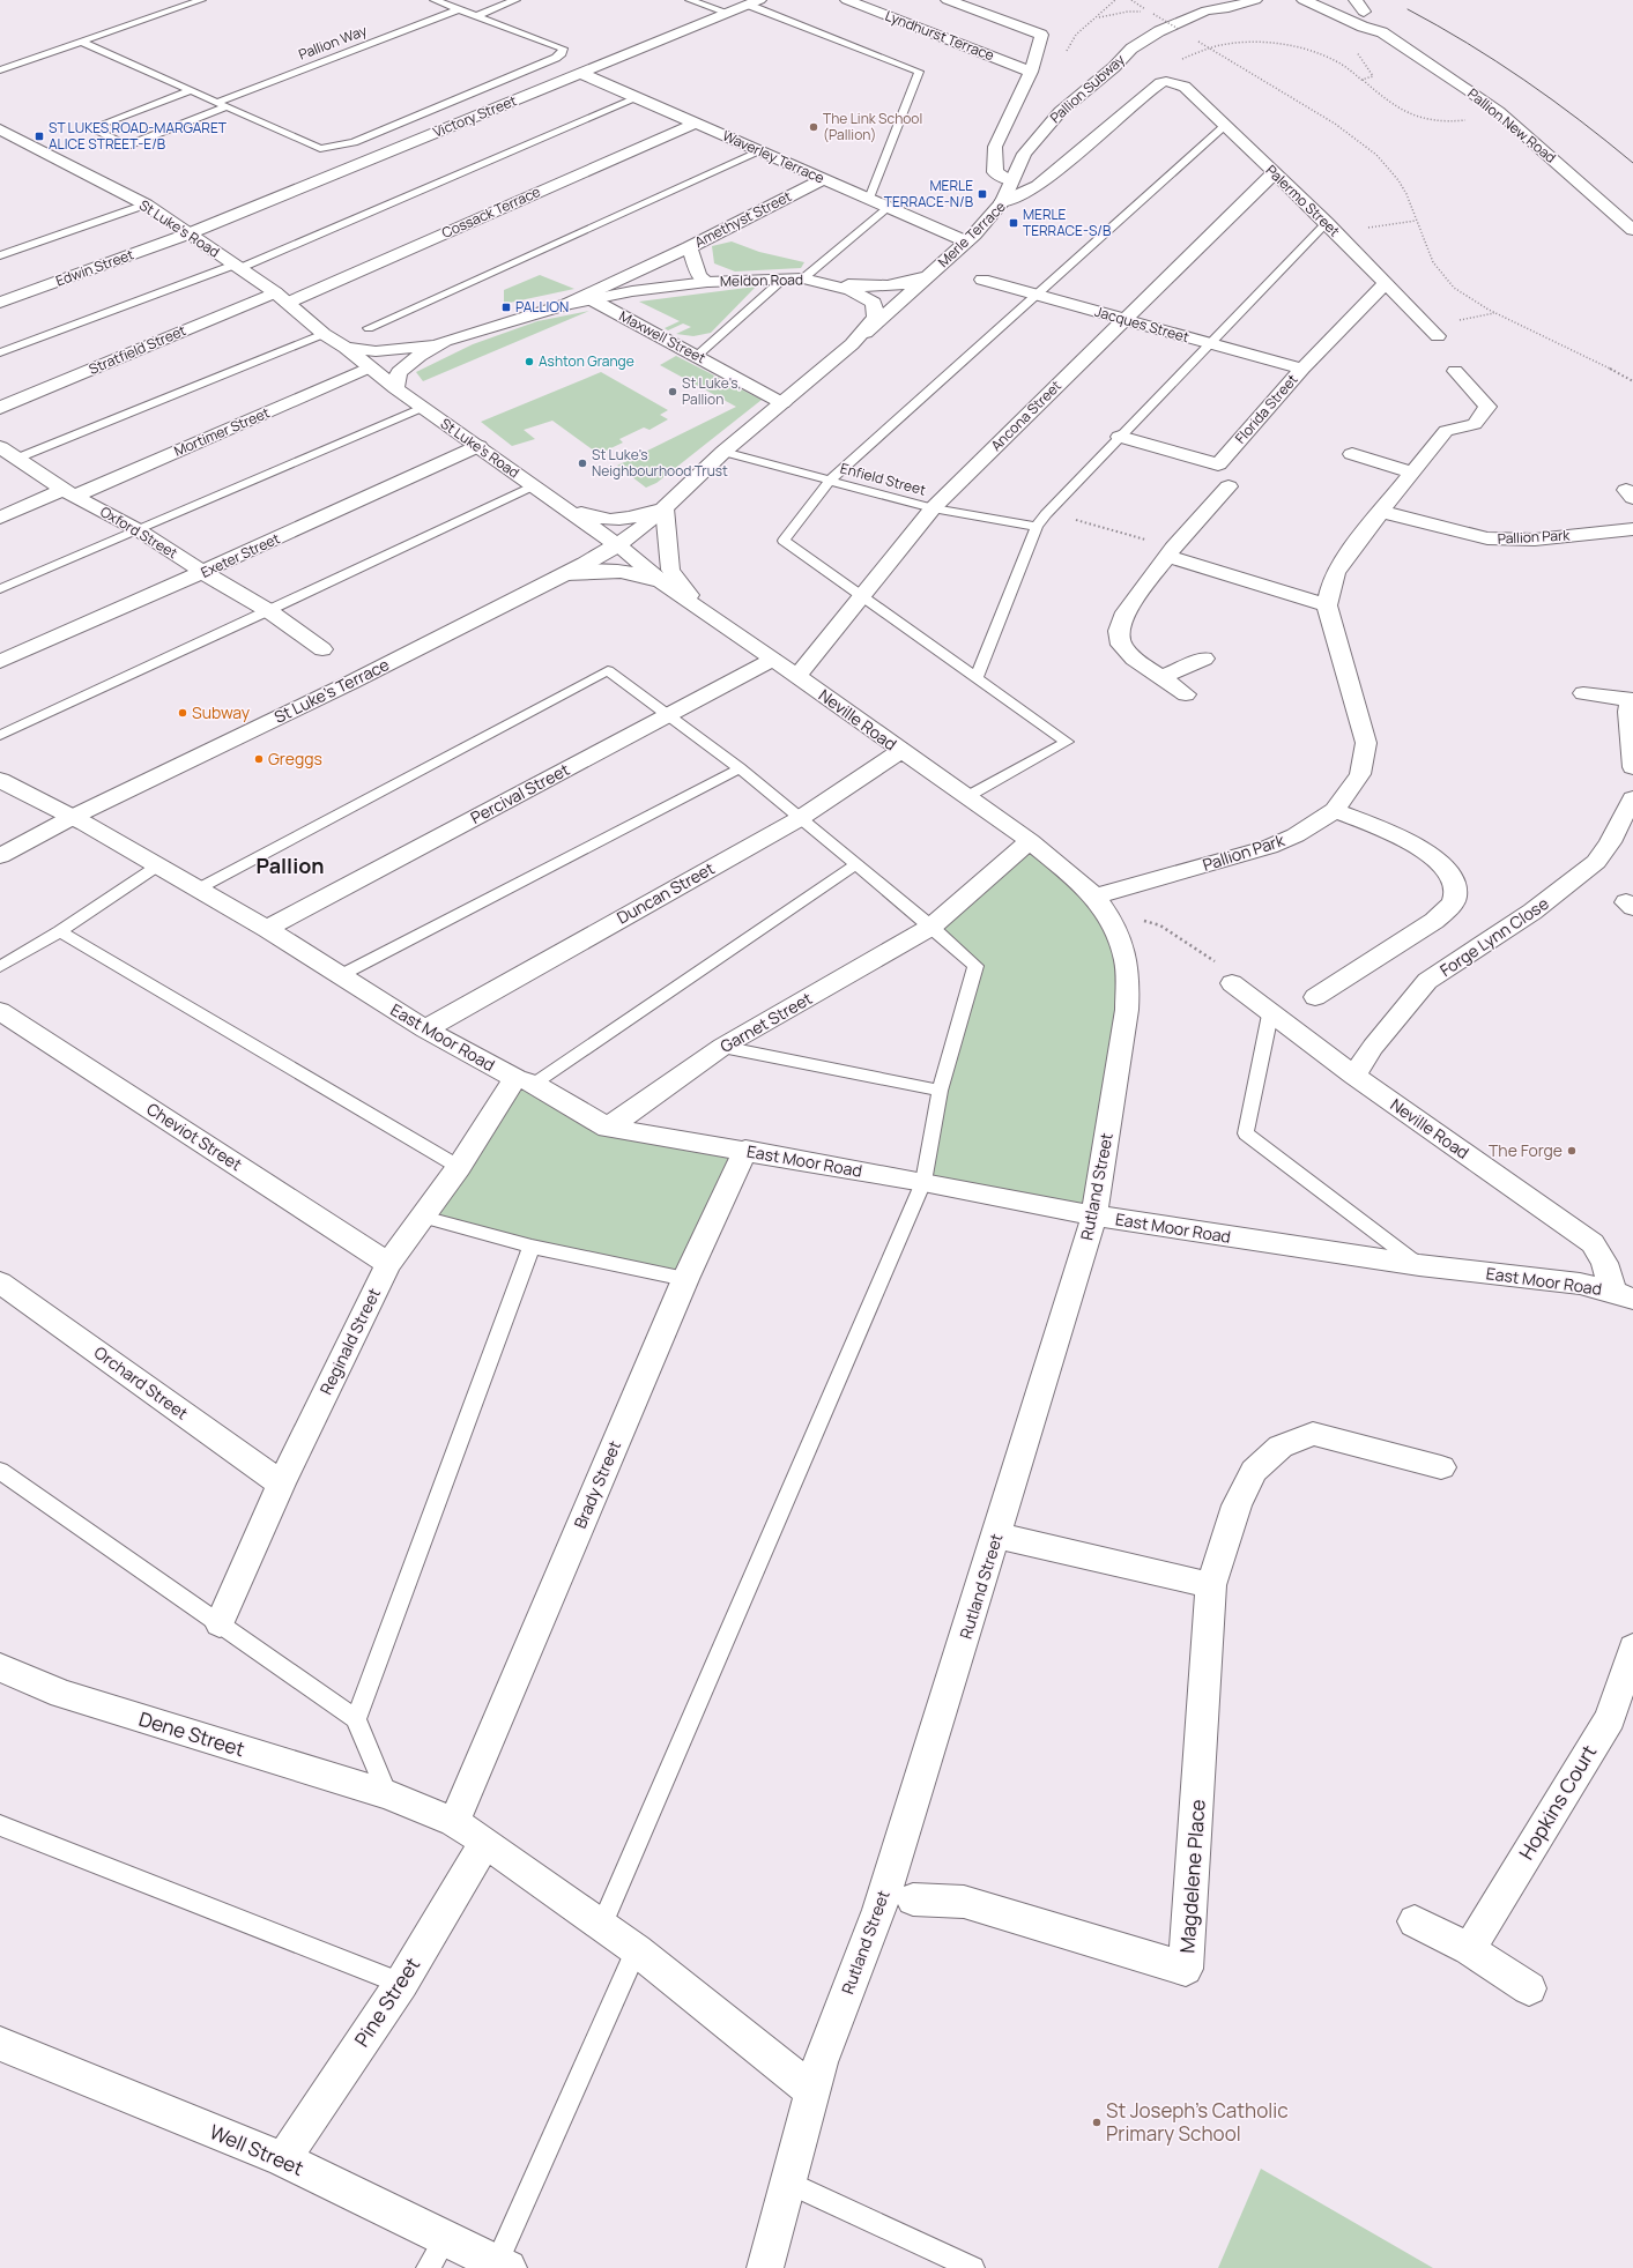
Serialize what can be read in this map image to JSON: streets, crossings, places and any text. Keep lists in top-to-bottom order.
{
  "streets": {
    "street": [
      "Lyndhurst Terrace",
      "Pallion Subway",
      "Victory Street",
      "Pallion New Road",
      "Waverley Terrace",
      "Palermo Street",
      "Cossack Terrace",
      "Amethyst Street",
      "St Luke's Road",
      "Merle Terrace",
      "Edwin Street",
      "Meldon Road",
      "Jacques Street",
      "Maxwell Street",
      "Stratfield Street",
      "Florida Street",
      "Ancona Street",
      "Mortimer Street",
      "Oxford Street",
      "Pallion Park",
      "Exeter Street",
      "St Luke's Terrace",
      "Neville Road",
      "Percival Street",
      "Duncan Street",
      "Forge Lynn Close",
      "Garnet Street",
      "East Moor Road",
      "Cheviot Street",
      "Rutland Street",
      "Reginald Street",
      "Orchard Street",
      "Brady Street",
      "Dene Street",
      "Hopkins Court",
      "Magdelene Place",
      "Pine Street",
      "Well Street"
    ],
    "lane": ["Pallion Way", "Enfield Street"]
  },
  "crossings": [
    ["Pallion Subway", "Merle Terrace"],
    ["Victory Street", "Waverley Terrace"],
    ["Victory Street", "St Luke's Road"],
    ["Victory Street", "Edwin Street"],
    ["Waverley Terrace", "Cossack Terrace"],
    ["Waverley Terrace", "Amethyst Street"],
    ["Waverley Terrace", "Merle Terrace"],
    ["Palermo Street", "Merle Terrace"],
    ["Palermo Street", "Florida Street"],
    ["Palermo Street", "Ancona Street"],
    ["Cossack Terrace", "St Luke's Road"],
    ["Cossack Terrace", "Stratfield Street"],
    ["Amethyst Street", "Meldon Road"],
    ["St Luke's Road", "Edwin Street"],
    ["St Luke's Road", "Meldon Road"],
    ["St Luke's Road", "Stratfield Street"],
    ["St Luke's Road", "Mortimer Street"],
    ["St Luke's Road", "Exeter Street"],
    ["St Luke's Road", "Neville Road"],
    ["Merle Terrace", "Meldon Road"],
    ["Meldon Road", "Maxwell Street"],
    ["Meldon Road", "Enfield Street"],
    ["Meldon Road", "St Luke's Terrace"],
    ["Meldon Road", "Neville Road"],
    ["Jacques Street", "Florida Street"],
    ["Jacques Street", "Ancona Street"],
    ["Ancona Street", "Enfield Street"],
    ["Ancona Street", "Neville Road"],
    ["Mortimer Street", "Oxford Street"],
    ["Oxford Street", "Exeter Street"],
    ["Pallion Park", "Neville Road"],
    ["Pallion Park", "Rutland Street"],
    ["St Luke's Terrace", "East Moor Road"],
    ["Neville Road", "Percival Street"],
    ["Neville Road", "Duncan Street"],
    ["Neville Road", "Forge Lynn Close"],
    ["Neville Road", "Garnet Street"],
    ["Neville Road", "East Moor Road"],
    ["Neville Road", "Rutland Street"],
    ["Percival Street", "East Moor Road"],
    ["Duncan Street", "East Moor Road"],
    ["Garnet Street", "East Moor Road"],
    ["East Moor Road", "Rutland Street"],
    ["East Moor Road", "Reginald Street"],
    ["East Moor Road", "Brady Street"],
    ["Cheviot Street", "Reginald Street"],
    ["Rutland Street", "Dene Street"],
    ["Reginald Street", "Orchard Street"],
    ["Brady Street", "Dene Street"],
    ["Dene Street", "Pine Street"],
    ["Pine Street", "Well Street"]
  ],
  "districts": ["Pallion"],
  "places": {
    "other": [
      "The Link School (Pallion)",
      "Ashton Grange",
      "St Luke's, Pallion",
      "St Luke's Neighbourhood Trust",
      "Subway",
      "Greggs",
      "The Forge",
      "St Joseph's Catholic Primary School"
    ],
    "transit": [
      "ST LUKES ROAD-MARGARET ALICE STREET-E/B",
      "MERLE TERRACE-N/B",
      "MERLE TERRACE-S/B",
      "PALLION"
    ]
  }
}
